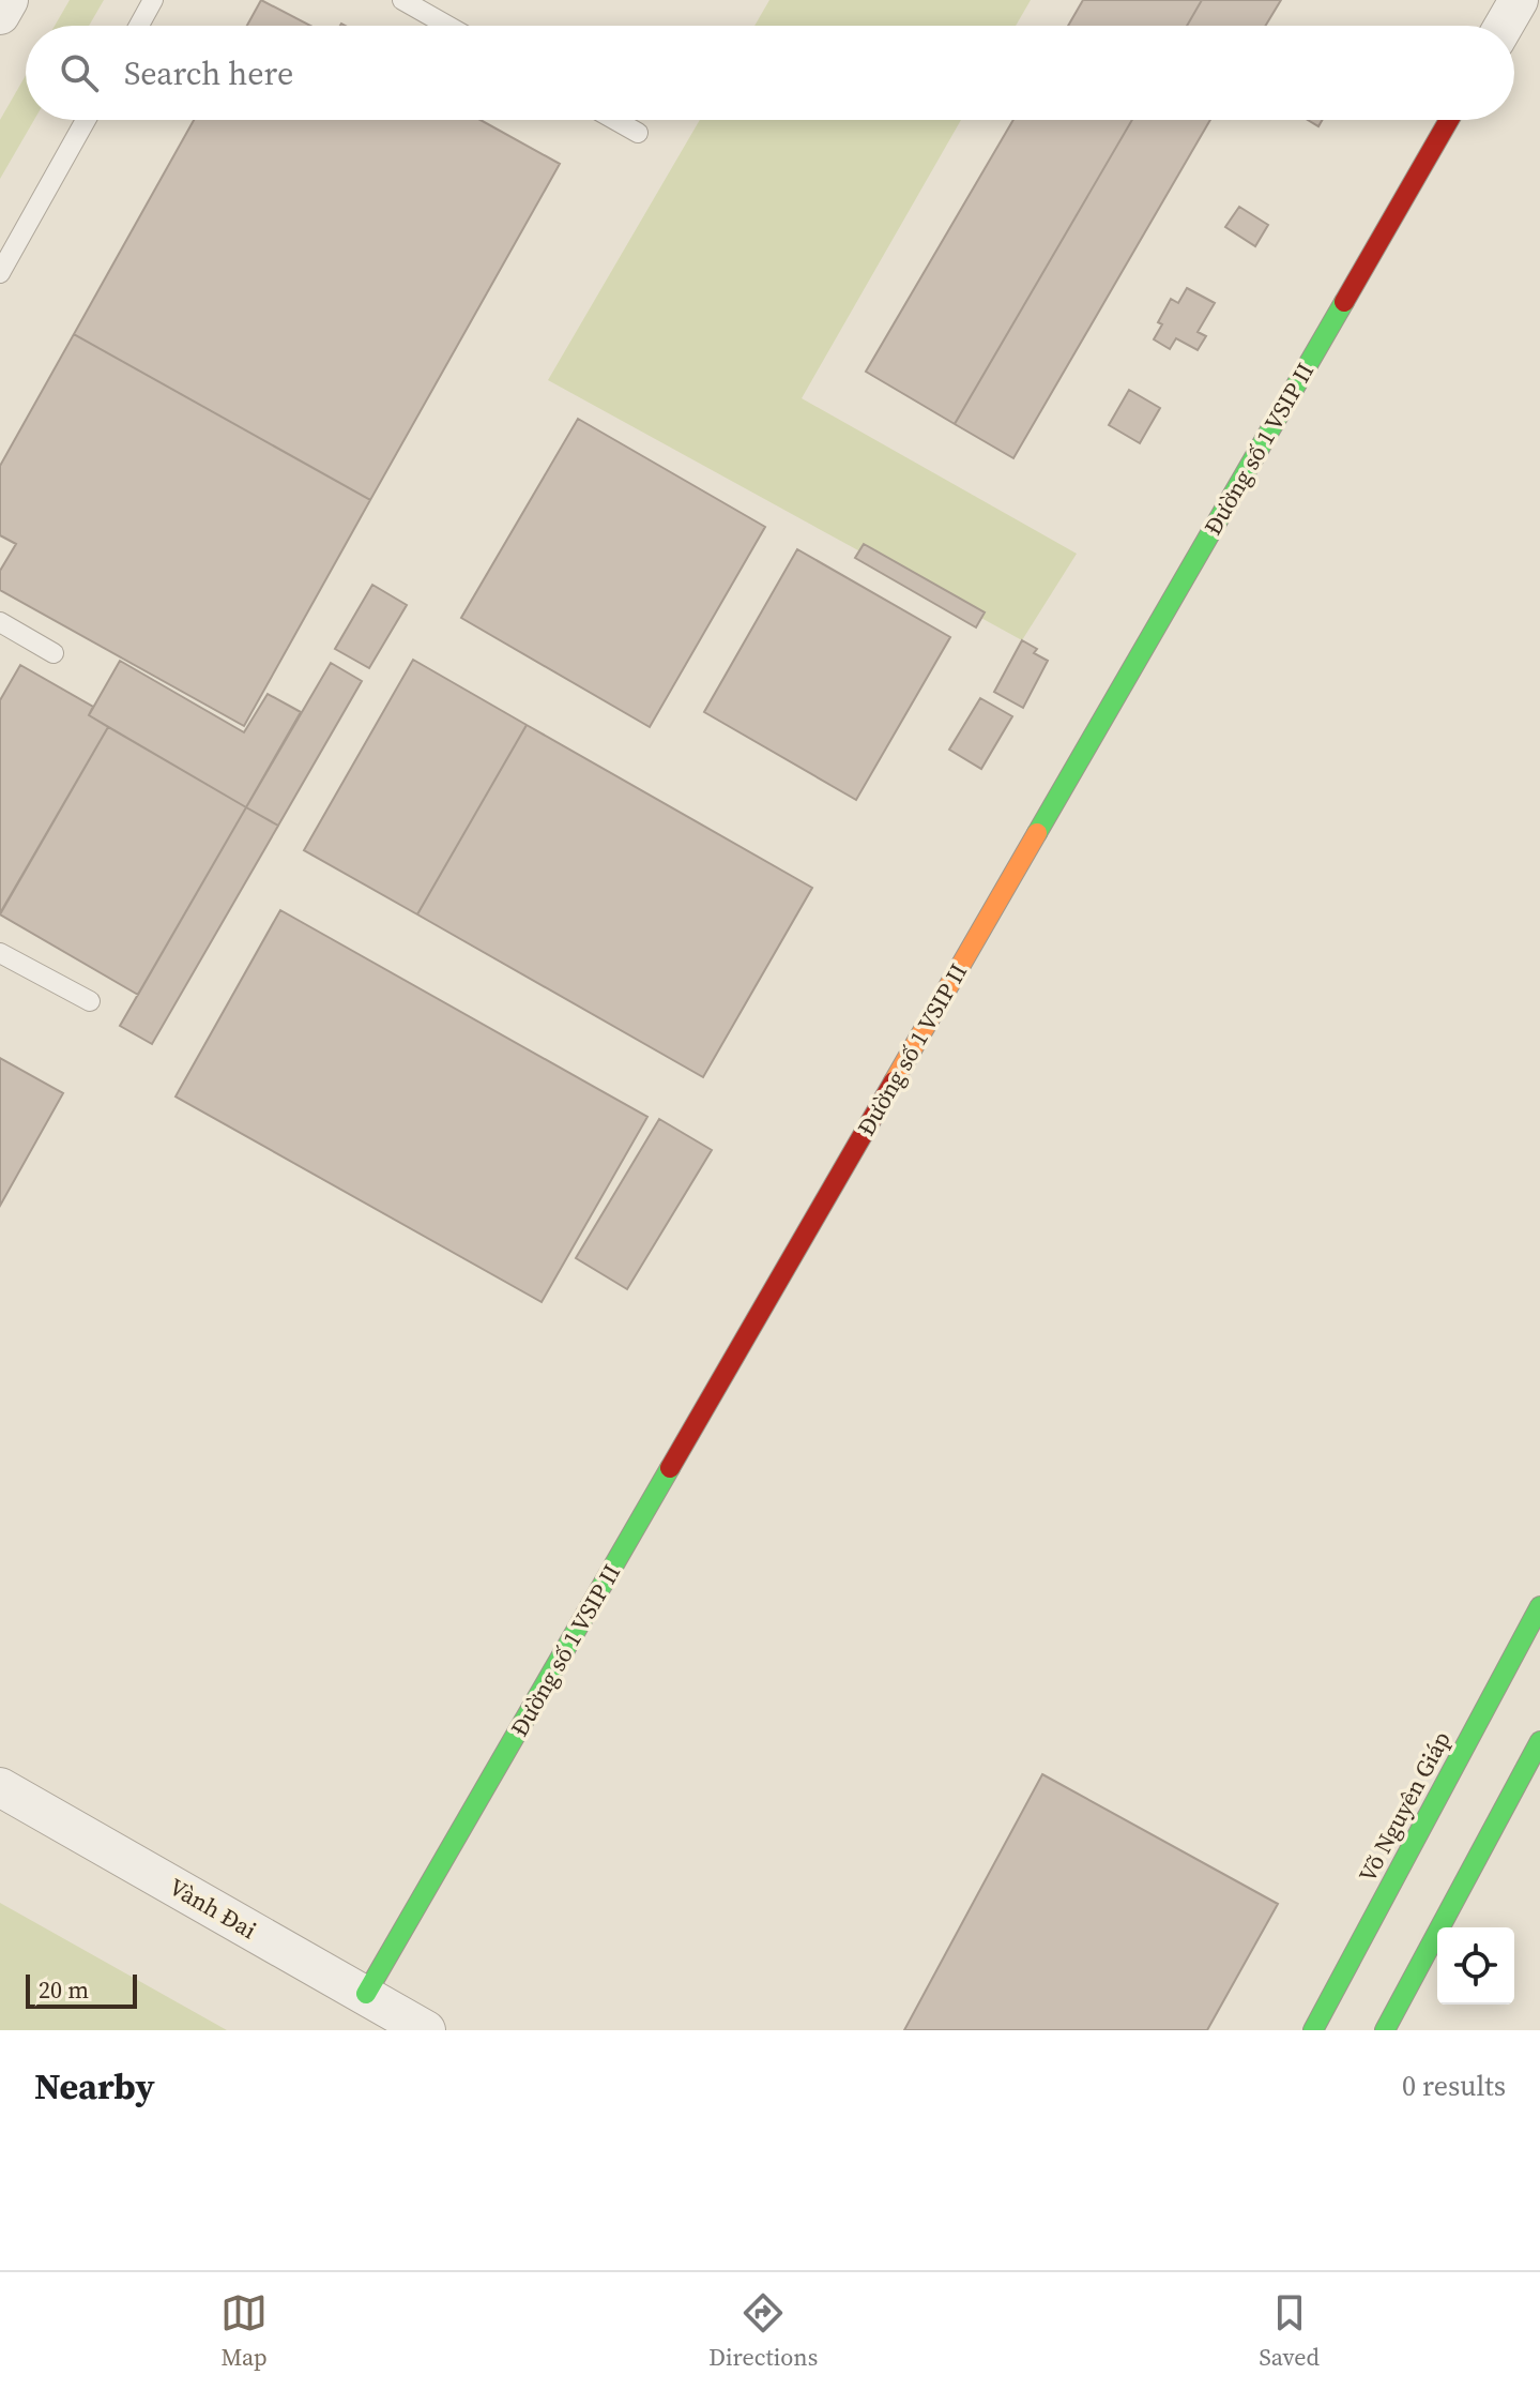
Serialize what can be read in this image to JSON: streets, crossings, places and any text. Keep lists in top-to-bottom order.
{
  "streets": {
    "street": ["Đường số 1 VSIP II", "Võ Nguyên Giáp", "Vành Đai"]
  },
  "crossings": [
    ["Đường số 1 VSIP II", "Vành Đai"]
  ],
  "scale_bar": "20 m",
  "page": {
    "search": "Search here",
    "scale": "20 m",
    "heading": ["Nearby", "0 results"],
    "nav": ["Map", "Directions", "Saved"]
  }
}
